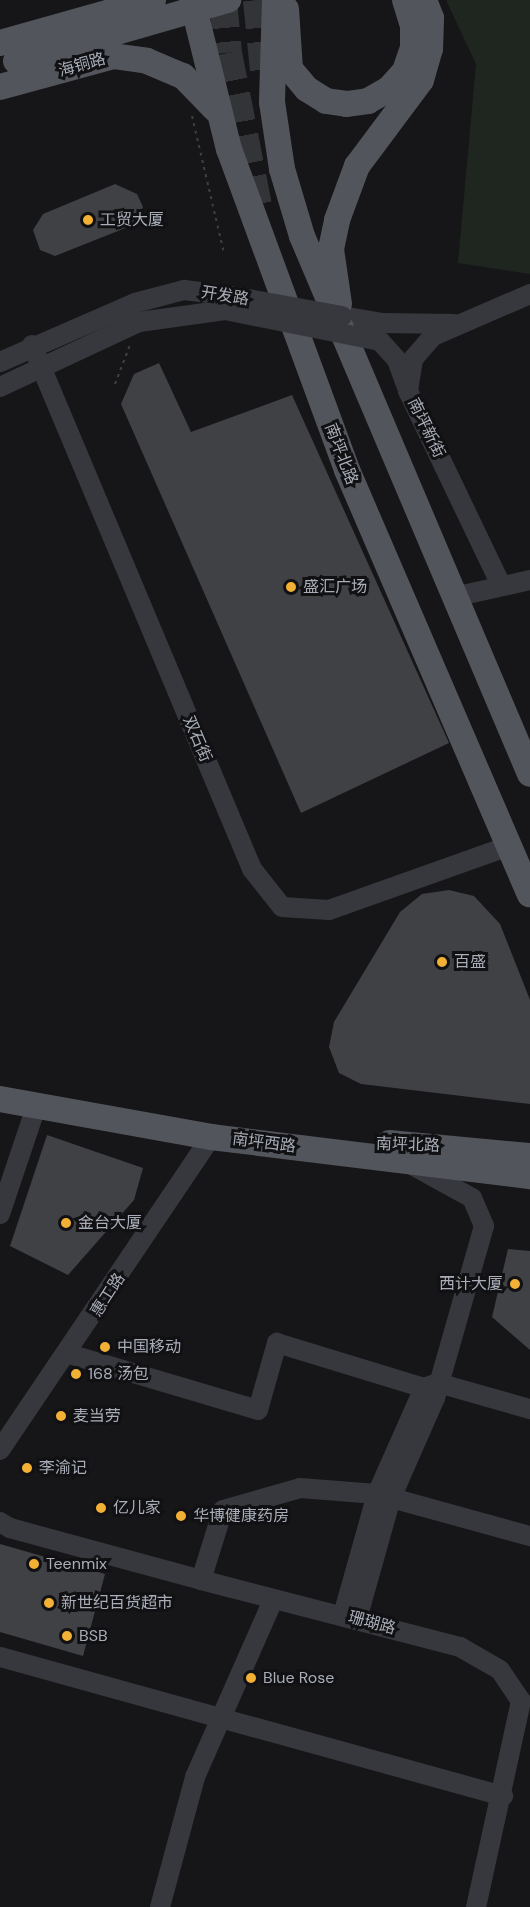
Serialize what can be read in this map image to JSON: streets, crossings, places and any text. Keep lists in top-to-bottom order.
{
  "streets": {
    "main road": ["海铜路", "南坪北路", "南坪西路"],
    "street": [
      "开发路",
      "南坪新街",
      "双石街",
      "惠工路",
      "珊瑚路"
    ]
  },
  "crossings": [
    ["海铜路", "南坪北路"],
    ["开发路", "南坪新街"],
    ["开发路", "双石街"],
    ["南坪北路", "双石街"],
    ["南坪北路", "南坪西路"],
    ["南坪西路", "惠工路"]
  ],
  "places": [
    "工贸大厦",
    "盛汇广场",
    "百盛",
    "金台大厦",
    "西计大厦",
    "中国移动",
    "168 汤包",
    "麦当劳",
    "李渝记",
    "亿儿家",
    "华博健康药房",
    "Teenmix",
    "新世纪百货超市",
    "BSB",
    "Blue Rose"
  ]
}
